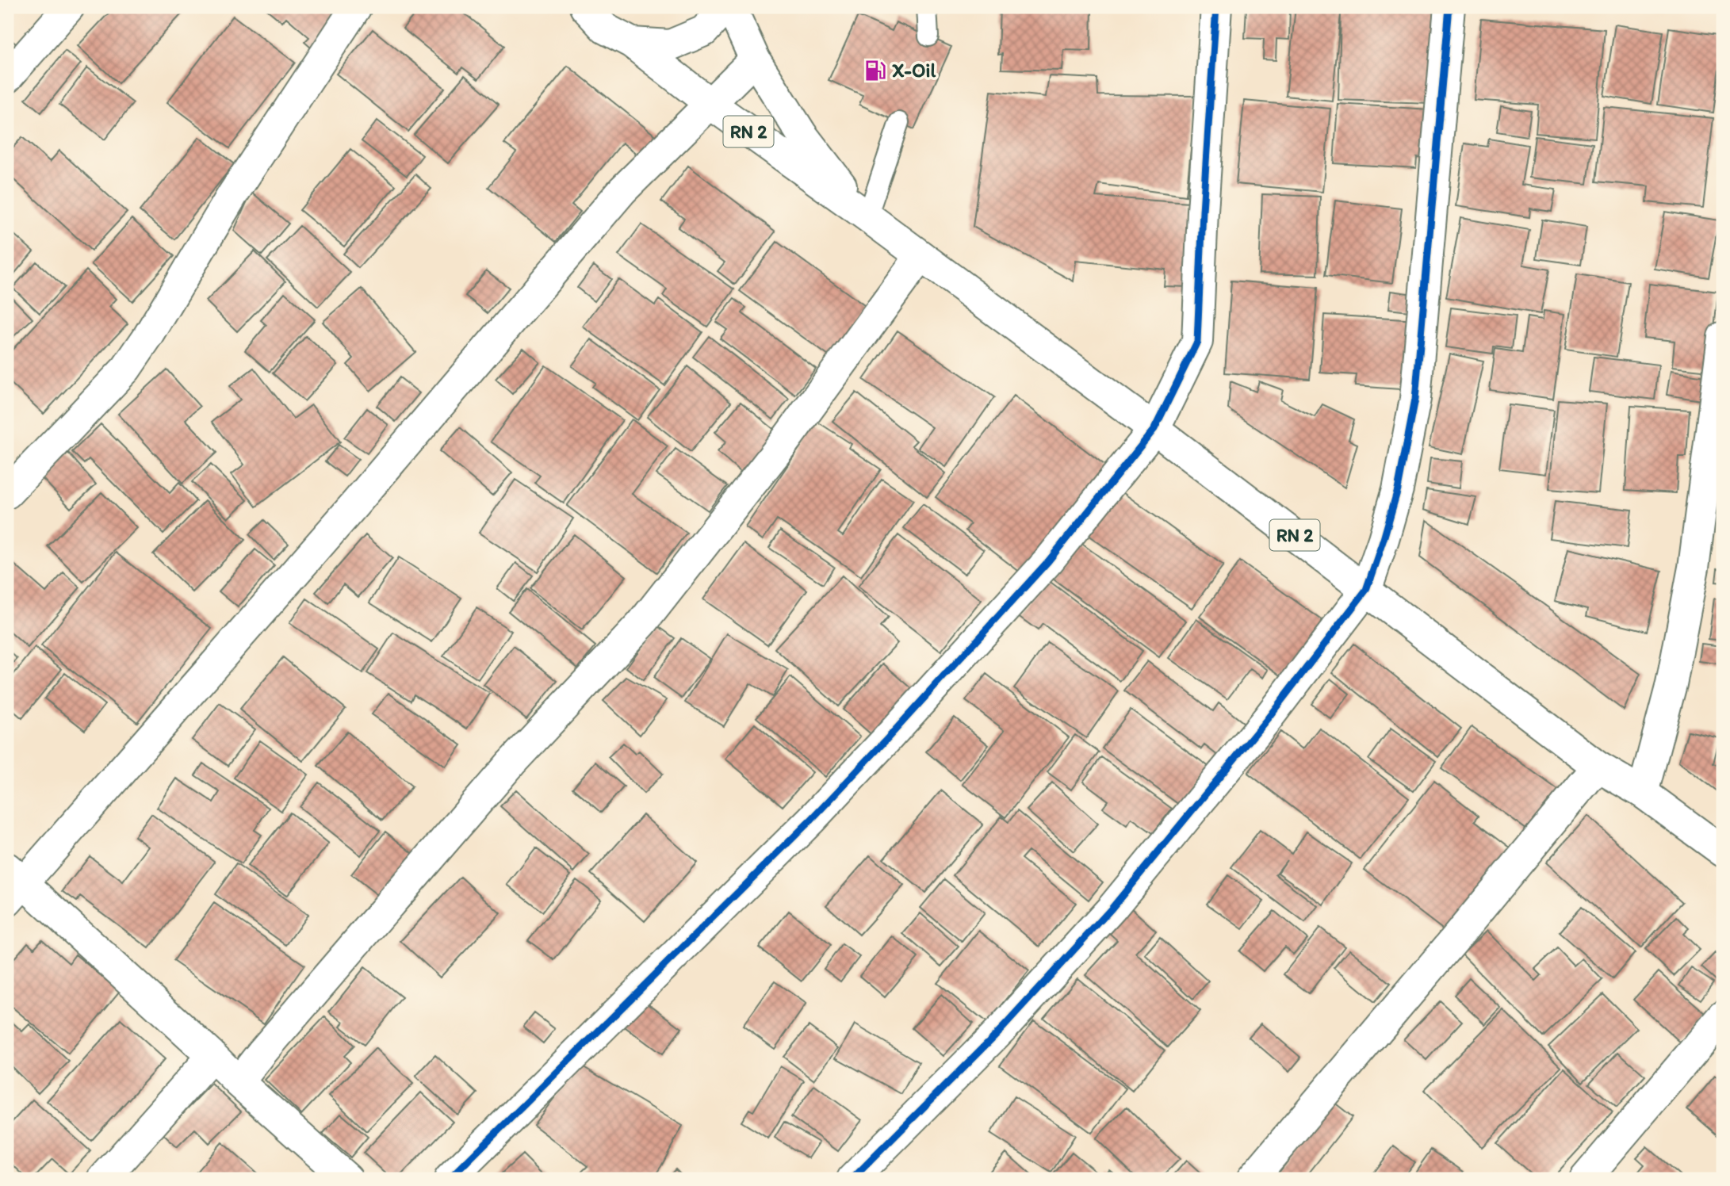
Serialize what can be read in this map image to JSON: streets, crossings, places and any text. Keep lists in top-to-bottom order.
{
  "streets": {
    "main road": ["RN 2"]
  },
  "places": {
    "fuel station": ["X-Oil"]
  }
}
